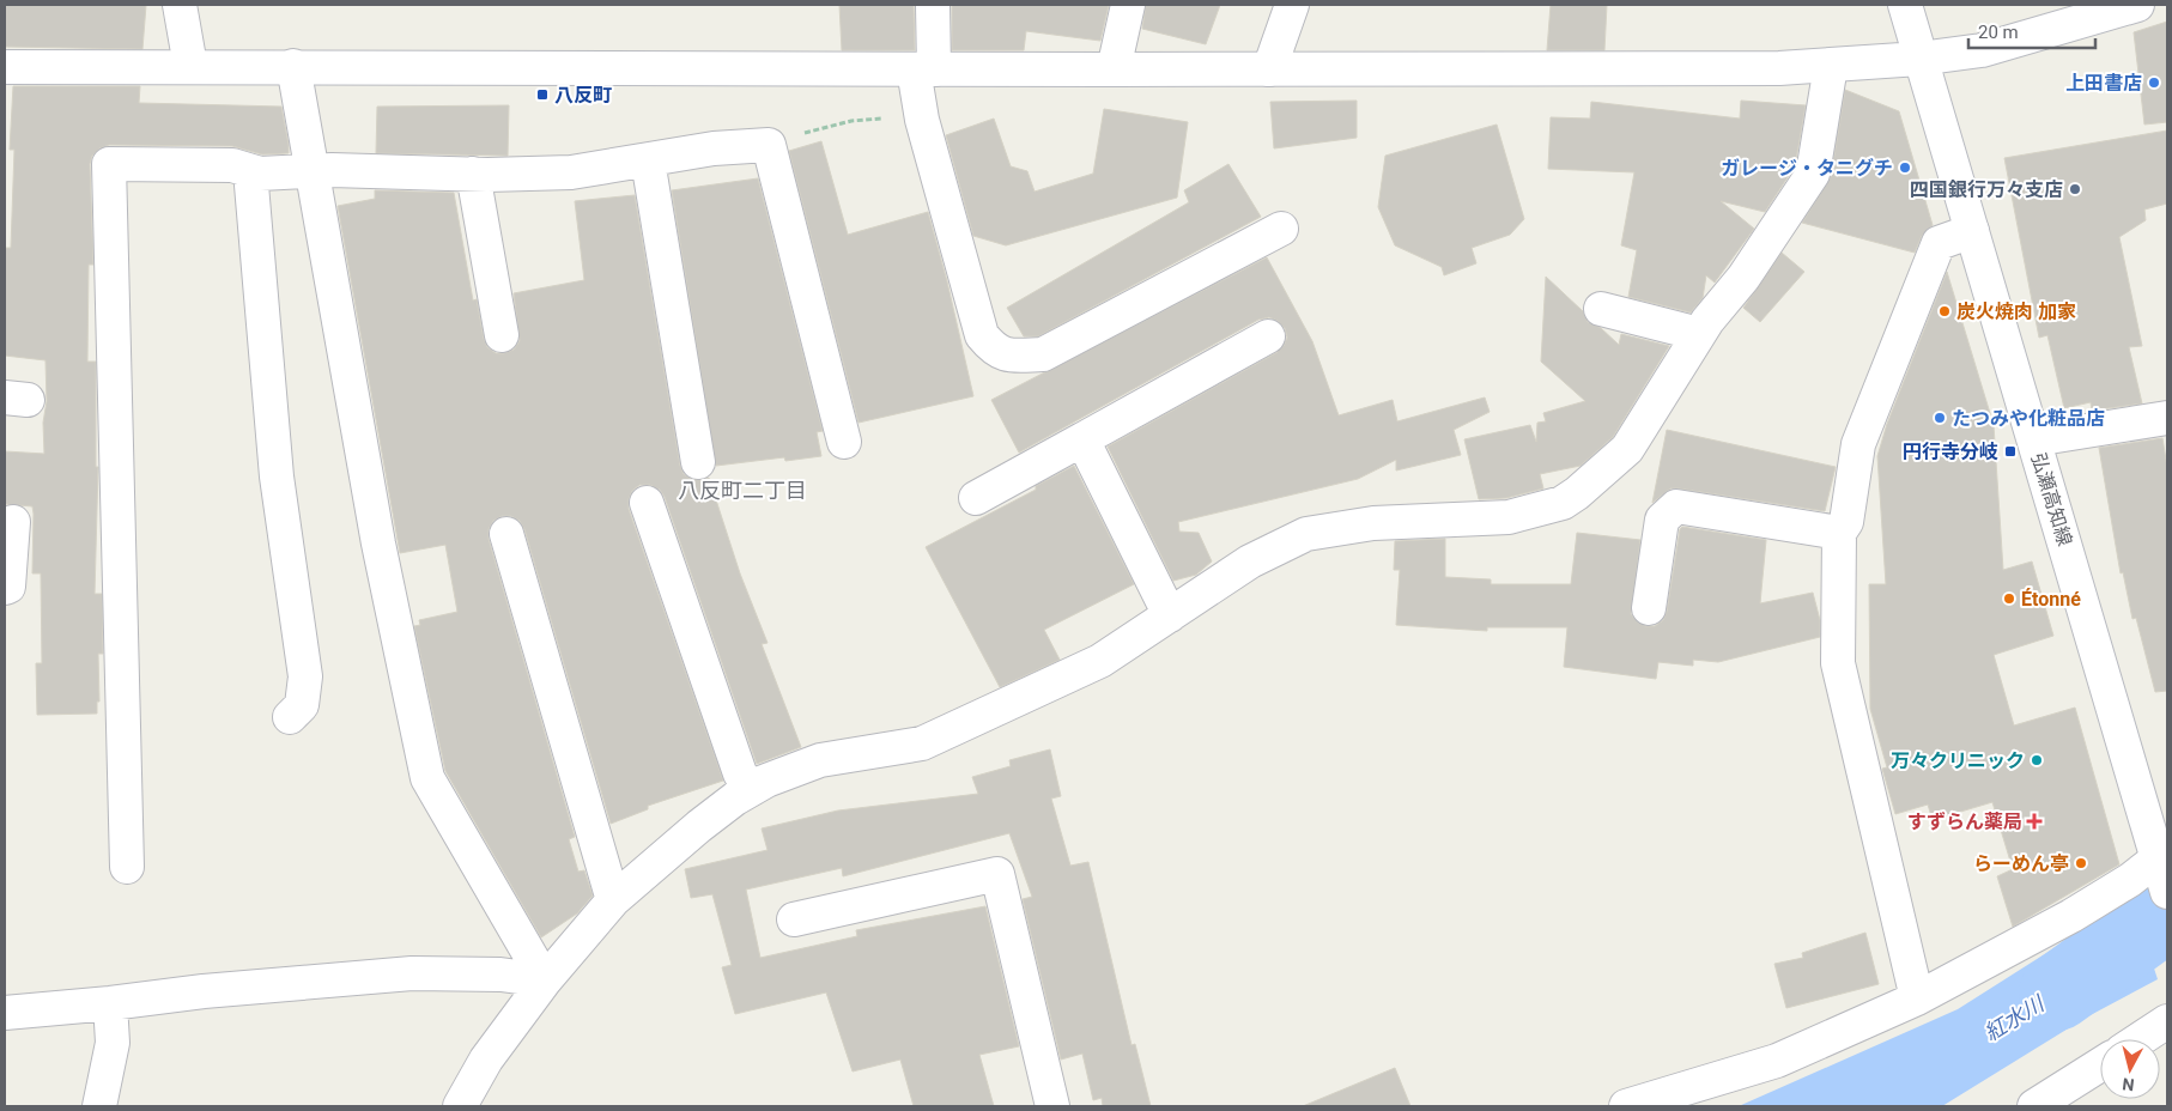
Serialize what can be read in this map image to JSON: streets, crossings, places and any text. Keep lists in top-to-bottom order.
{
  "streets": {
    "street": ["弘瀬高知線"]
  },
  "districts": ["八反町二丁目"],
  "water": ["紅水川"],
  "places": {
    "other": [
      "上田書店",
      "ガレージ・タニグチ",
      "四国銀行万々支店",
      "炭火焼肉 加家",
      "たつみや化粧品店",
      "Étonné",
      "万々クリニック",
      "らーめん亭"
    ],
    "transit": ["八反町", "円行寺分岐"],
    "health": ["すずらん薬局"]
  },
  "scale_bar": "20 m",
  "north": "bottom"
}
